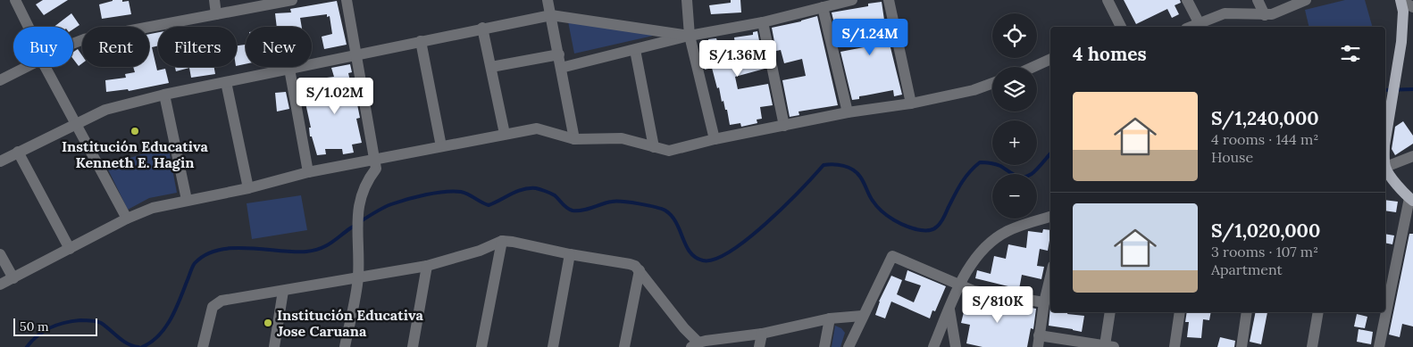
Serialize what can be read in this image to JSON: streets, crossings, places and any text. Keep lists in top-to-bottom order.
{
  "places": ["Institución Educativa Kenneth E. Hagin", "Institución Educativa Jose Caruana"],
  "scale_bar": "50 m",
  "page": {
    "map_buttons": ["+", "−"],
    "price": [
      "S/1.24M",
      "S/1.36M",
      "S/1.02M",
      "S/810K"
    ],
    "chip": [
      "Buy",
      "Rent",
      "Filters",
      "New"
    ],
    "heading": "4 homes",
    "list": [
      {
        "name": "S/1,240,000",
        "note": "4 rooms · 144 m² · House"
      },
      {
        "name": "S/1,020,000",
        "note": "3 rooms · 107 m² · Apartment"
      }
    ],
    "scale": "50 m"
  }
}
